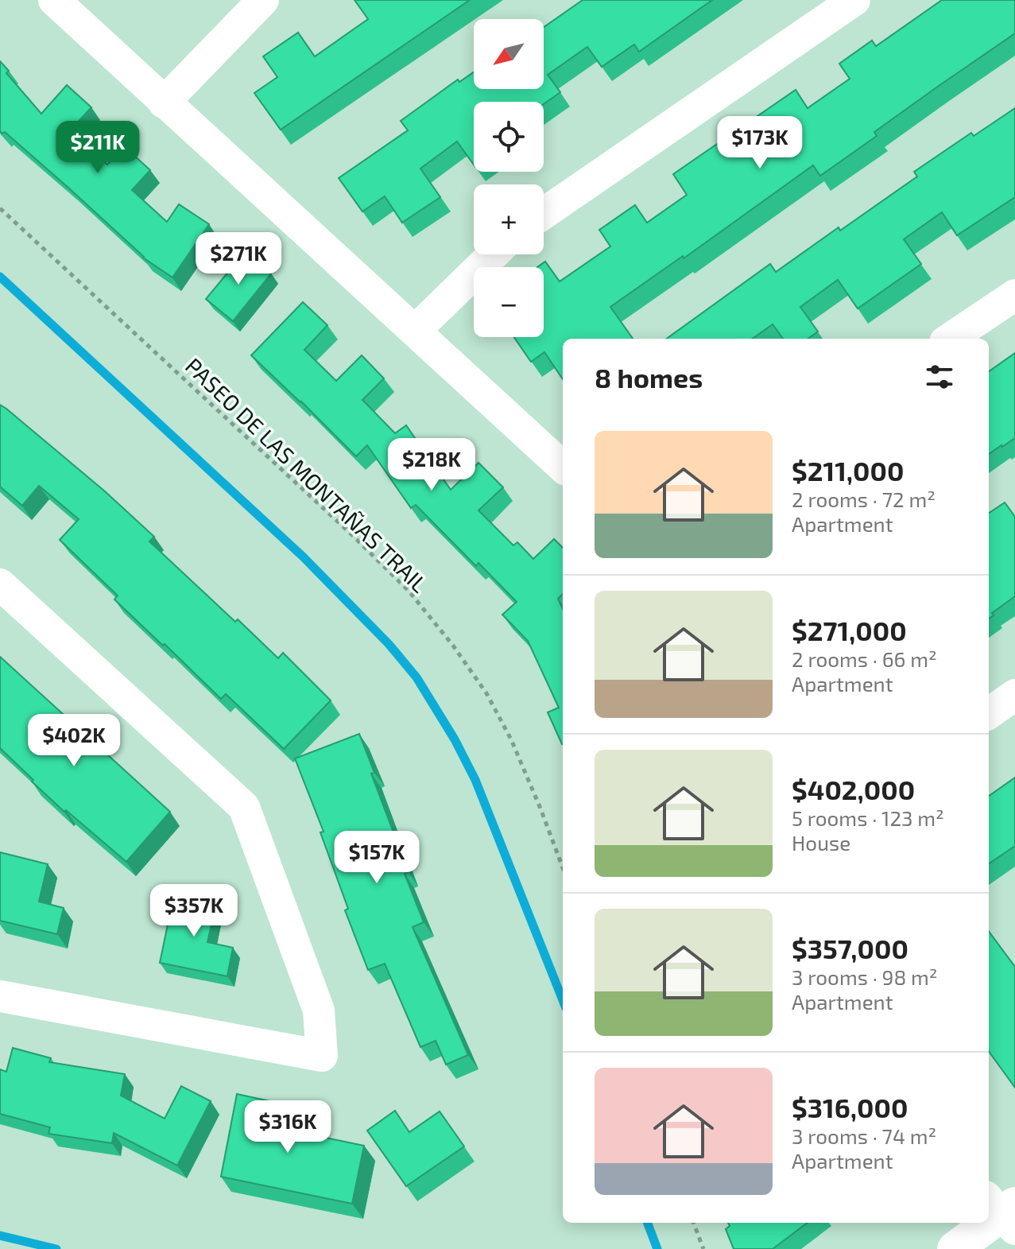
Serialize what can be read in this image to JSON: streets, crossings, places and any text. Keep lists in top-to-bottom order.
{
  "streets": {
    "path": ["PASEO DE LAS MONTAÑAS TRAIL"]
  },
  "north": "bottom left",
  "page": {
    "map_buttons": ["+", "−"],
    "price": [
      "$173K",
      "$211K",
      "$271K",
      "$218K",
      "$402K",
      "$157K",
      "$357K",
      "$316K"
    ],
    "heading": "8 homes",
    "list": [
      {
        "name": "$211,000",
        "note": "2 rooms · 72 m² · Apartment"
      },
      {
        "name": "$271,000",
        "note": "2 rooms · 66 m² · Apartment"
      },
      {
        "name": "$402,000",
        "note": "5 rooms · 123 m² · House"
      },
      {
        "name": "$357,000",
        "note": "3 rooms · 98 m² · Apartment"
      },
      {
        "name": "$316,000",
        "note": "3 rooms · 74 m² · Apartment"
      }
    ]
  }
}
